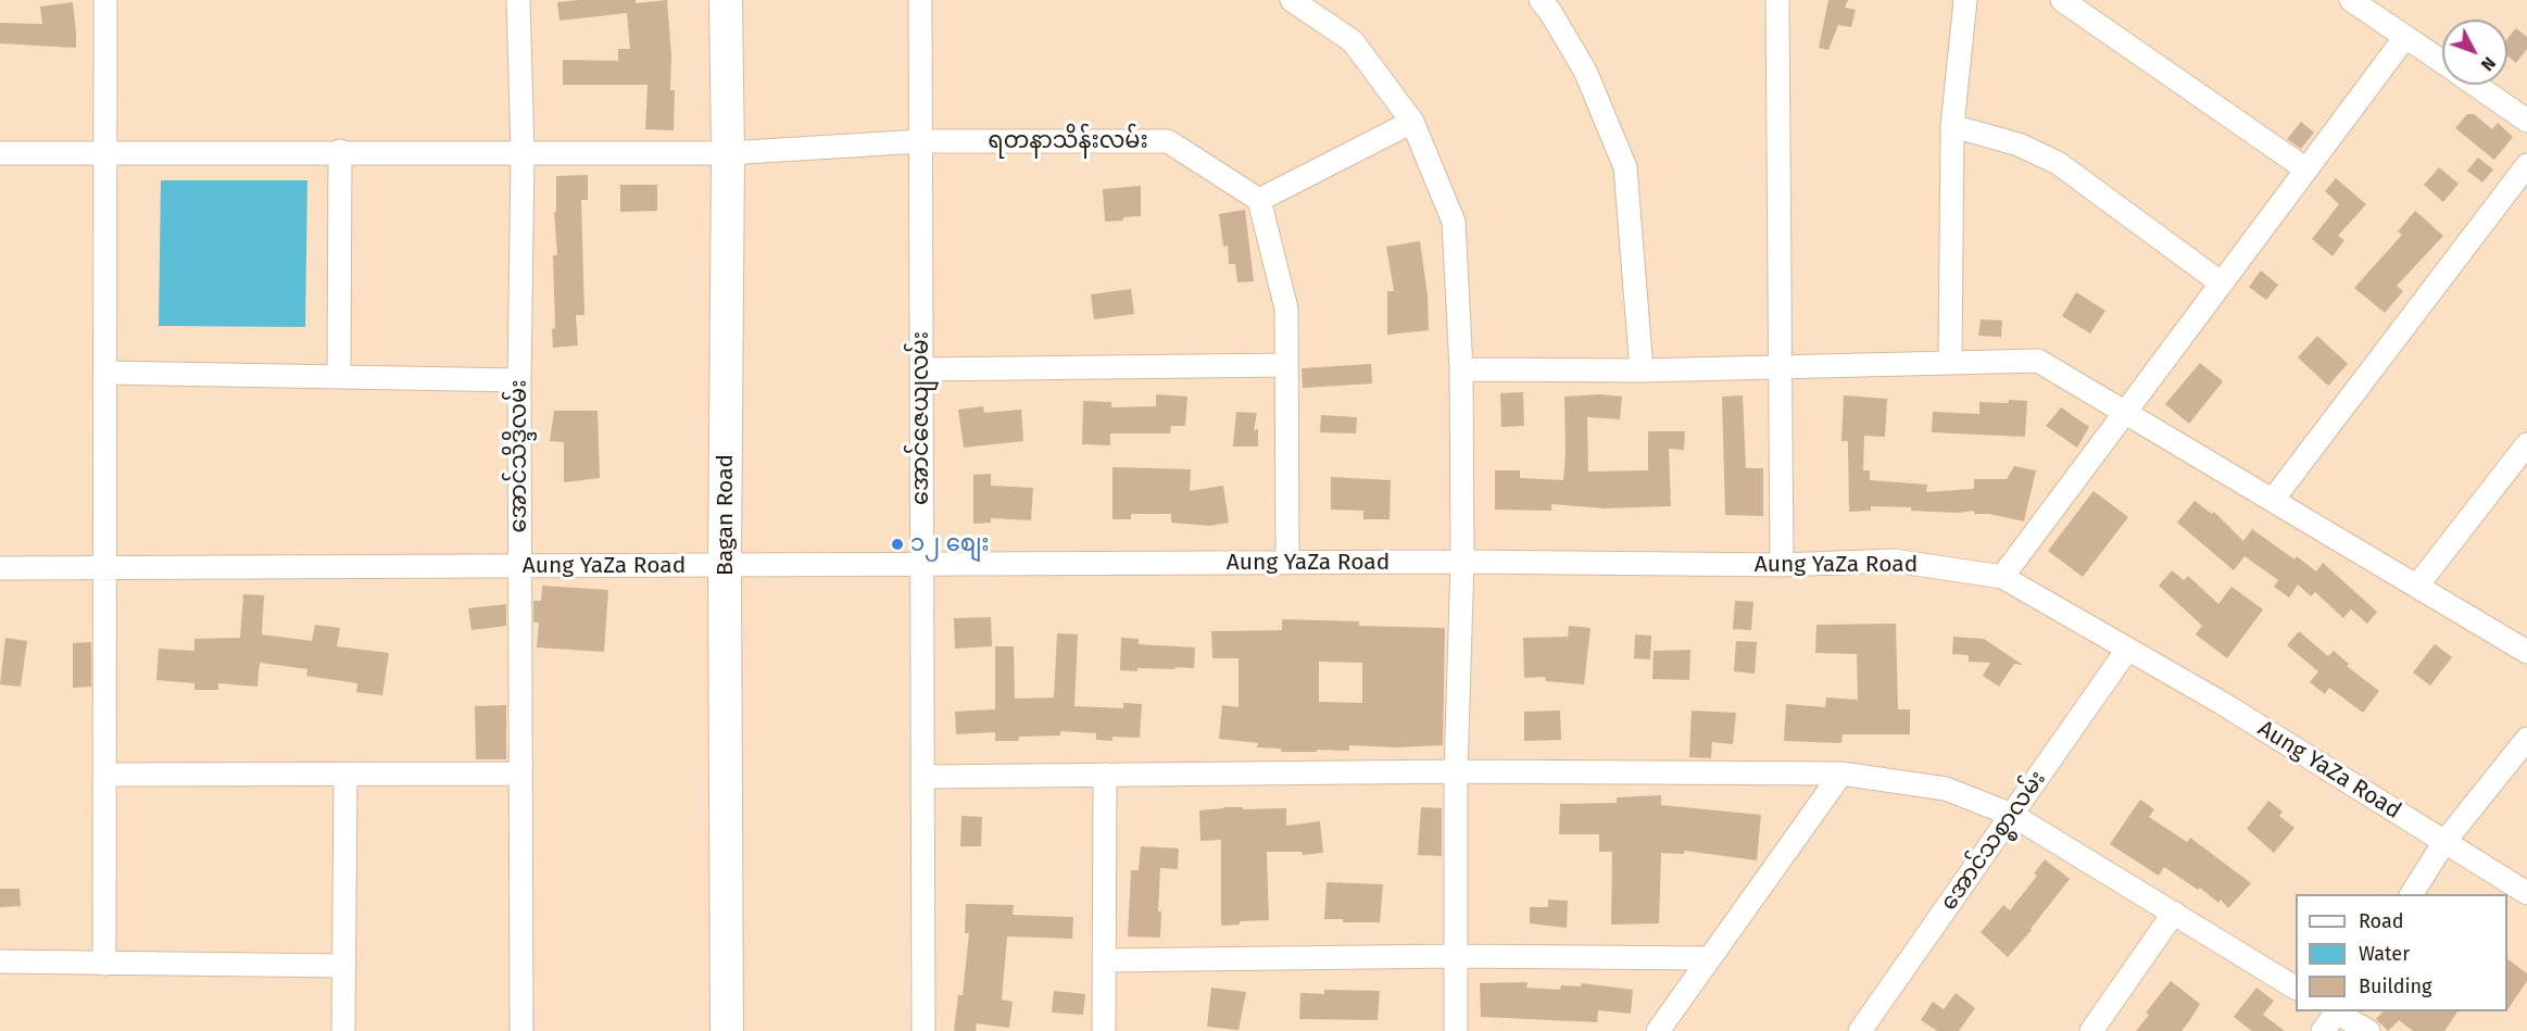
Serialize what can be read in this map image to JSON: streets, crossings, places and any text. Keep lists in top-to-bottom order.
{
  "streets": {
    "street": [
      "ရတနာသိန်းလမ်း",
      "အောင်ဇေယျလမ်း",
      "အောင်သိဒ္ဒိလမ်း",
      "Bagan Road",
      "Aung YaZa Road",
      "အောင်သစ္စာလမ်း"
    ]
  },
  "crossings": [
    ["ရတနာသိန်းလမ်း", "အောင်ဇေယျလမ်း"],
    ["ရတနာသိန်းလမ်း", "အောင်သိဒ္ဒိလမ်း"],
    ["ရတနာသိန်းလမ်း", "Bagan Road"],
    ["အောင်ဇေယျလမ်း", "Aung YaZa Road"],
    ["အောင်သိဒ္ဒိလမ်း", "Aung YaZa Road"],
    ["Bagan Road", "Aung YaZa Road"],
    ["Aung YaZa Road", "အောင်သစ္စာလမ်း"]
  ],
  "places": ["၁၂ စျေး"],
  "legend": ["Road", "Water", "Building"],
  "north": "bottom right"
}
